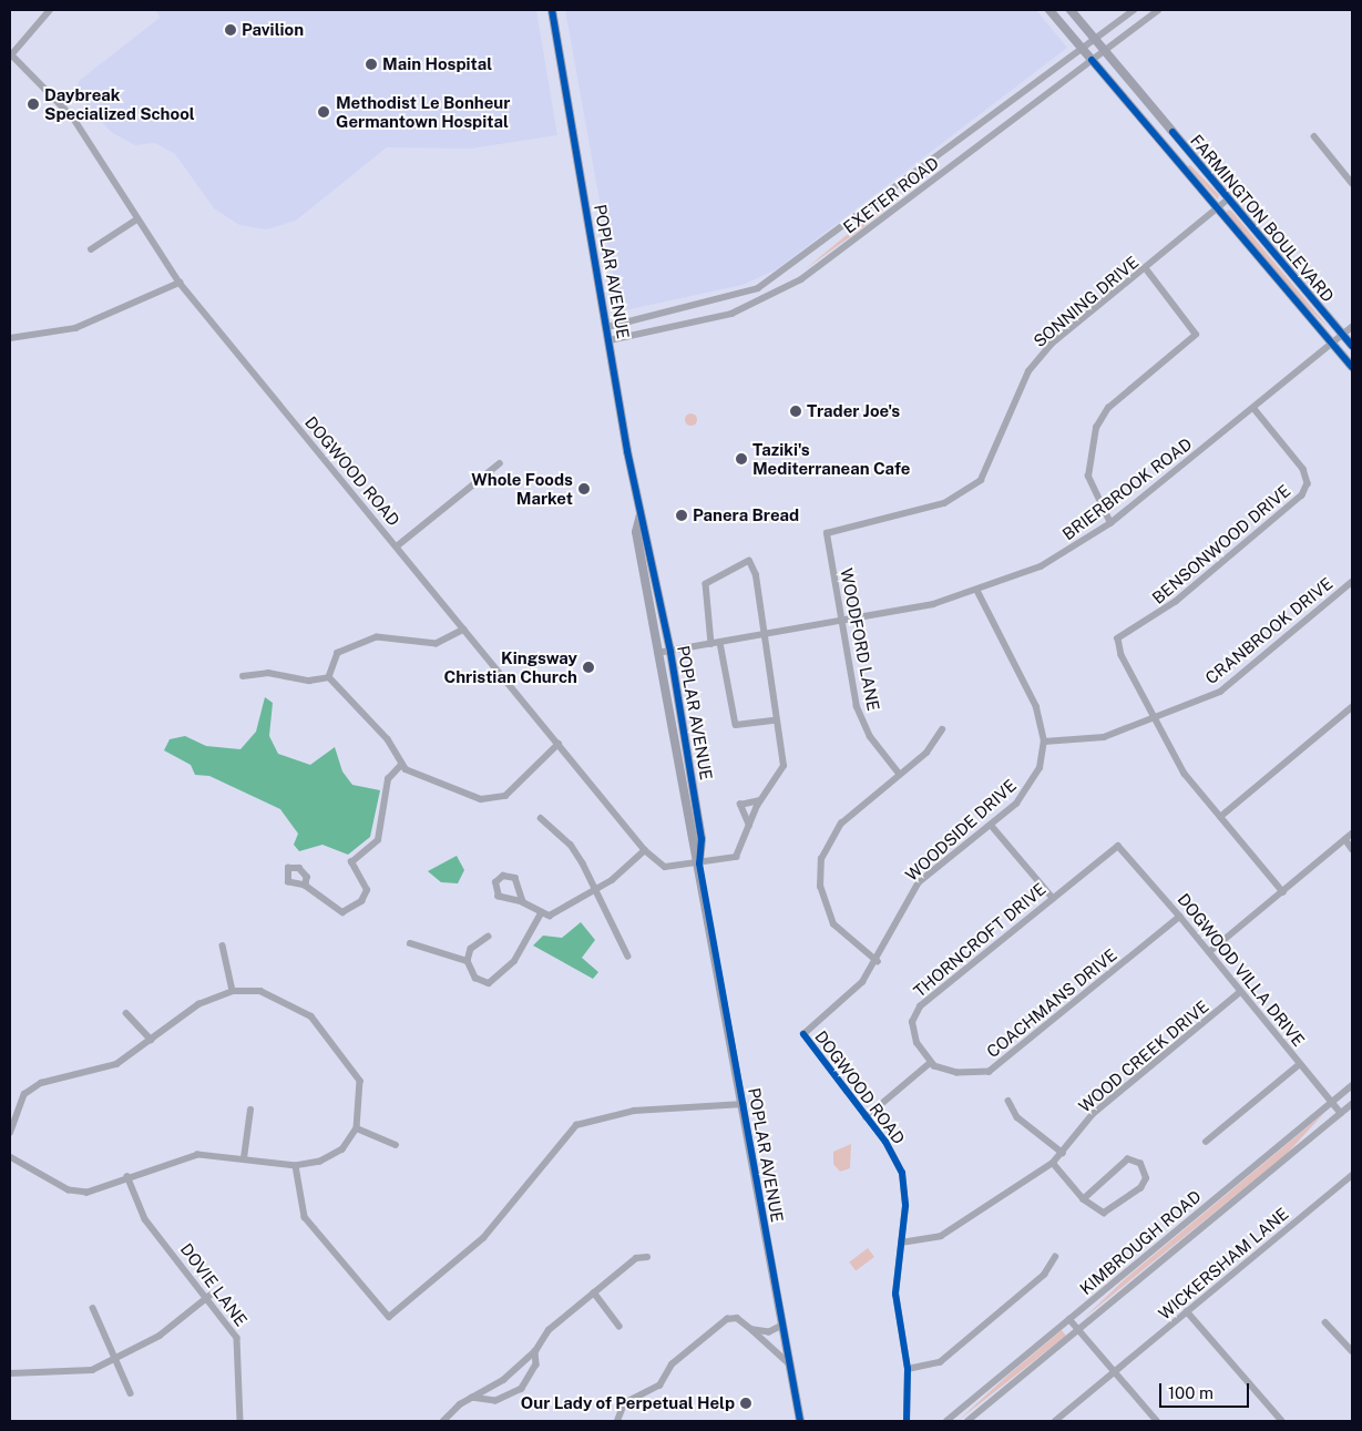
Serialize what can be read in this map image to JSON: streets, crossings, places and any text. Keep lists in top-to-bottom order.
{
  "streets": {
    "main road": ["FARMINGTON BOULEVARD", "POPLAR AVENUE"],
    "street": [
      "EXETER ROAD",
      "SONNING DRIVE",
      "DOGWOOD ROAD",
      "BRIERBROOK ROAD",
      "BENSONWOOD DRIVE",
      "CRANBROOK DRIVE",
      "WOODFORD LANE",
      "WOODSIDE DRIVE",
      "THORNCROFT DRIVE",
      "DOGWOOD VILLA DRIVE",
      "COACHMANS DRIVE",
      "WOOD CREEK DRIVE",
      "KIMBROUGH ROAD",
      "WICKERSHAM LANE",
      "DOVIE LANE"
    ]
  },
  "crossings": [
    ["EXETER ROAD", "FARMINGTON BOULEVARD"],
    ["EXETER ROAD", "POPLAR AVENUE"],
    ["FARMINGTON BOULEVARD", "SONNING DRIVE"],
    ["FARMINGTON BOULEVARD", "BRIERBROOK ROAD"],
    ["POPLAR AVENUE", "DOGWOOD ROAD"],
    ["POPLAR AVENUE", "BRIERBROOK ROAD"],
    ["SONNING DRIVE", "WOODFORD LANE"],
    ["DOGWOOD ROAD", "WOODSIDE DRIVE"],
    ["DOGWOOD ROAD", "WOOD CREEK DRIVE"],
    ["BRIERBROOK ROAD", "BENSONWOOD DRIVE"],
    ["BRIERBROOK ROAD", "WOODFORD LANE"],
    ["BRIERBROOK ROAD", "WOODSIDE DRIVE"],
    ["BENSONWOOD DRIVE", "CRANBROOK DRIVE"],
    ["CRANBROOK DRIVE", "WOODSIDE DRIVE"],
    ["THORNCROFT DRIVE", "DOGWOOD VILLA DRIVE"],
    ["THORNCROFT DRIVE", "COACHMANS DRIVE"],
    ["DOGWOOD VILLA DRIVE", "COACHMANS DRIVE"],
    ["DOGWOOD VILLA DRIVE", "WOOD CREEK DRIVE"],
    ["DOGWOOD VILLA DRIVE", "KIMBROUGH ROAD"]
  ],
  "places": [
    "Pavilion",
    "Main Hospital",
    "Daybreak Specialized School",
    "Methodist Le Bonheur Germantown Hospital",
    "Trader Joe's",
    "Taziki's Mediterranean Cafe",
    "Whole Foods Market",
    "Panera Bread",
    "Kingsway Christian Church",
    "Our Lady of Perpetual Help"
  ],
  "scale_bar": "100 m"
}
